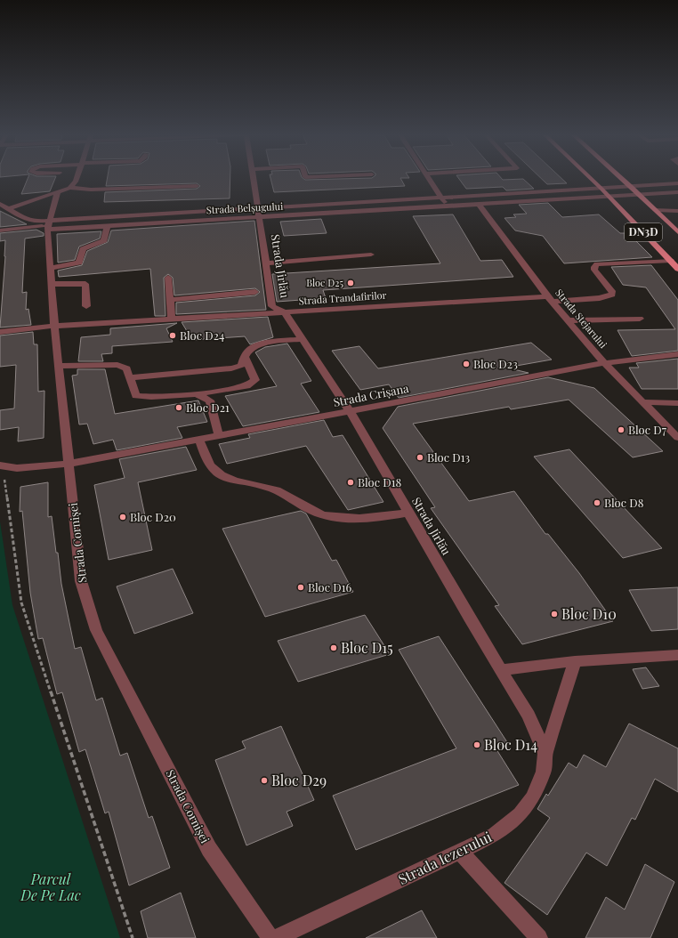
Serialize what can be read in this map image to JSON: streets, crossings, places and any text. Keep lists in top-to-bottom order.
{
  "streets": {
    "main road": ["DN3D"],
    "street": [
      "Strada Belșugului",
      "Strada Jirlău",
      "Strada Trandafirilor",
      "Strada Stejarului",
      "Strada Crișana",
      "Strada Cornișei",
      "Strada Iezerului"
    ]
  },
  "crossings": [
    ["Strada Belșugului", "DN3D"],
    ["Strada Belșugului", "Strada Jirlău"],
    ["Strada Belșugului", "Strada Stejarului"],
    ["Strada Belșugului", "Strada Cornișei"],
    ["DN3D", "Strada Trandafirilor"],
    ["Strada Jirlău", "Strada Trandafirilor"],
    ["Strada Jirlău", "Strada Crișana"],
    ["Strada Jirlău", "Strada Iezerului"],
    ["Strada Trandafirilor", "Strada Stejarului"],
    ["Strada Trandafirilor", "Strada Cornișei"],
    ["Strada Stejarului", "Strada Crișana"],
    ["Strada Crișana", "Strada Cornișei"]
  ],
  "parks": ["Parcul De Pe Lac"],
  "places": [
    "Bloc D25",
    "Bloc D24",
    "Bloc D23",
    "Bloc D21",
    "Bloc D7",
    "Bloc D13",
    "Bloc D18",
    "Bloc D8",
    "Bloc D20",
    "Bloc D16",
    "Bloc D10",
    "Bloc D15",
    "Bloc D14",
    "Bloc D29"
  ]
}
